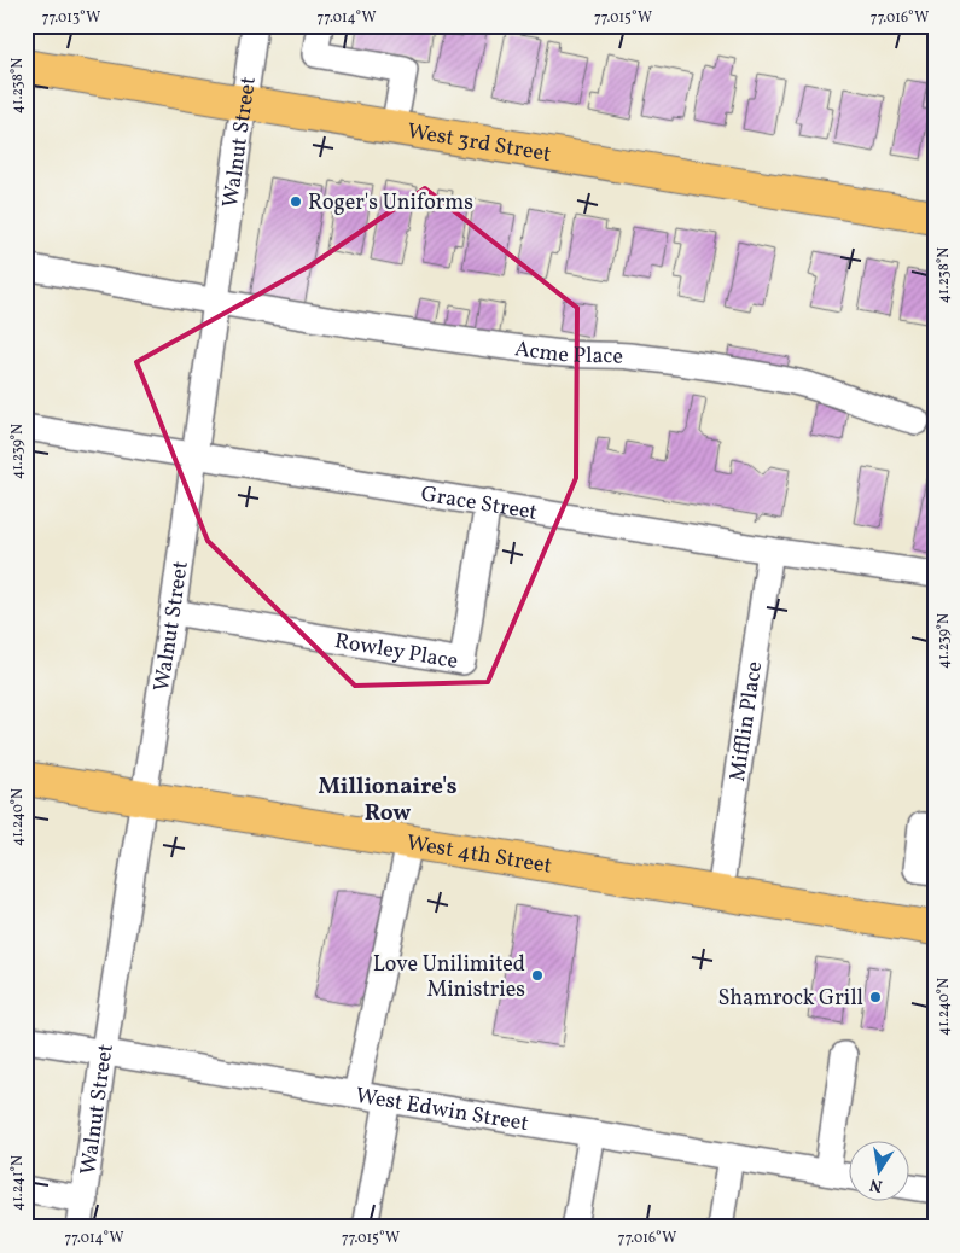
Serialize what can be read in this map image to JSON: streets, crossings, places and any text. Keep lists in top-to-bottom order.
{
  "streets": {
    "main road": ["West 3rd Street", "West 4th Street"],
    "street": [
      "Walnut Street",
      "Acme Place",
      "Grace Street",
      "Rowley Place",
      "Mifflin Place",
      "West Edwin Street"
    ]
  },
  "crossings": [
    ["Walnut Street", "West 3rd Street"],
    ["Walnut Street", "Acme Place"],
    ["Walnut Street", "Grace Street"],
    ["Walnut Street", "Rowley Place"],
    ["Walnut Street", "West 4th Street"],
    ["Walnut Street", "West Edwin Street"],
    ["Grace Street", "Rowley Place"],
    ["Grace Street", "Mifflin Place"],
    ["Mifflin Place", "West 4th Street"]
  ],
  "districts": ["Millionaire's Row"],
  "places": ["Roger's Uniforms", "Love Unilimited Ministries", "Shamrock Grill"],
  "north": "bottom",
  "coordinates": [
    "77.013°W",
    "77.014°W",
    "77.015°W",
    "77.016°W",
    "41.238°N",
    "41.239°N",
    "41.240°N",
    "41.241°N"
  ]
}
